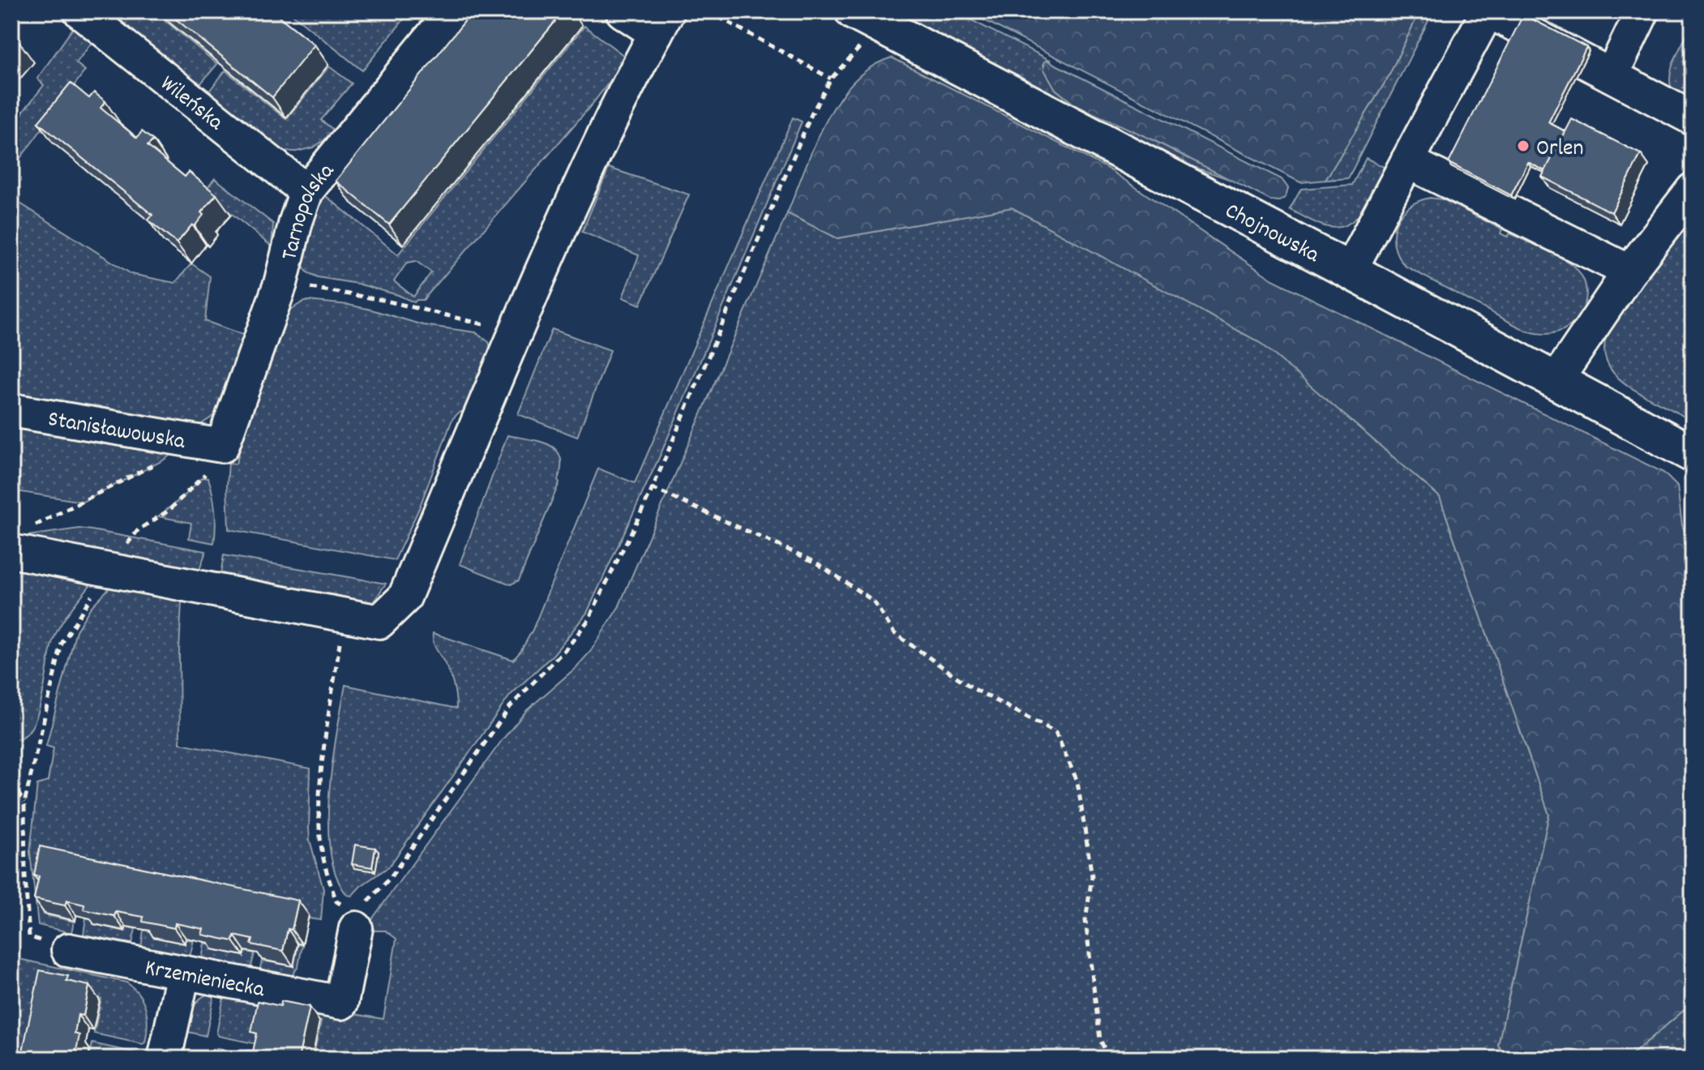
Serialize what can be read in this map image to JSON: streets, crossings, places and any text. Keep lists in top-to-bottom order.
{
  "streets": {
    "main road": ["Chojnowska"],
    "street": [
      "Wileńska",
      "Tarnopolska",
      "Stanisławowska",
      "Krzemieniecka"
    ]
  },
  "crossings": [
    ["Wileńska", "Tarnopolska"],
    ["Tarnopolska", "Stanisławowska"]
  ],
  "places": ["Orlen"]
}
